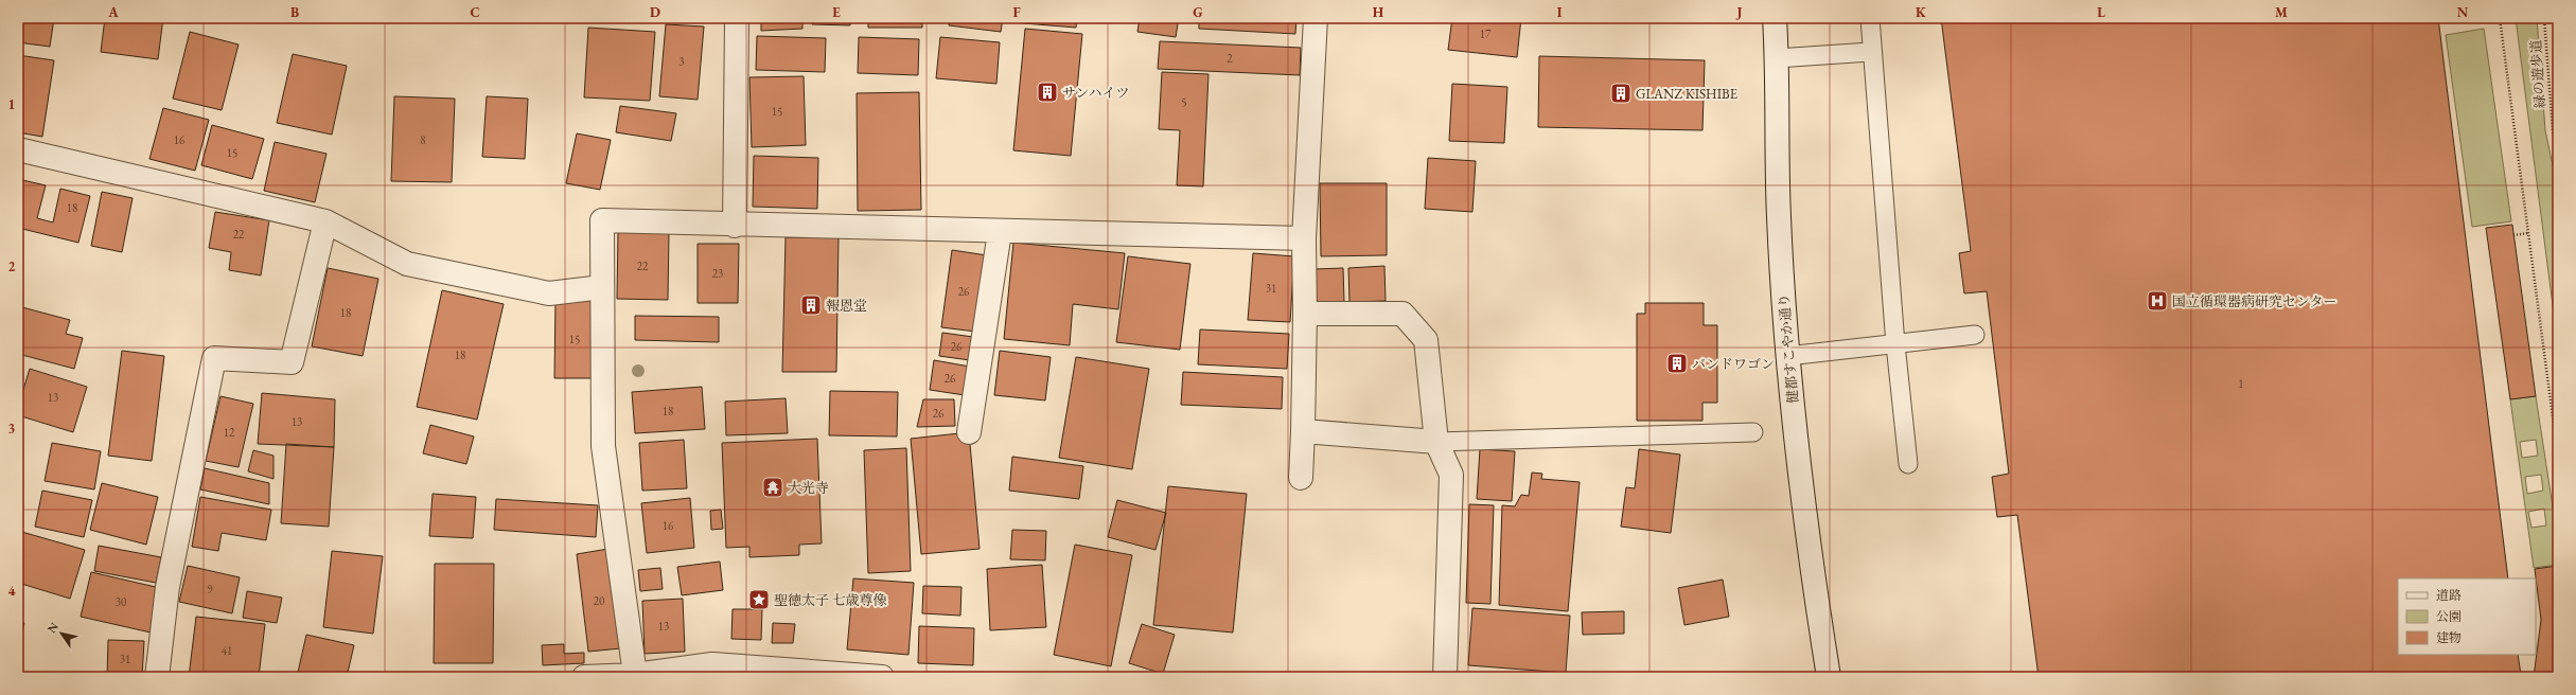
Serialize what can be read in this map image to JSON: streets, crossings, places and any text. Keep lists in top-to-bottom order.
{
  "streets": {
    "street": ["健都すこやか通り"],
    "path": ["緑の遊歩道"]
  },
  "places": {
    "building": [
      "サンハイツ",
      "GLANZ KISHIBE",
      "報恩堂",
      "バンドワゴン"
    ],
    "hospital": ["国立循環器病研究センター"],
    "temple": ["大光寺"],
    "place": ["聖徳太子 七歳尊像"]
  },
  "house_numbers": [
    "17",
    "2",
    "3",
    "5",
    "15",
    "16",
    "8",
    "15",
    "18",
    "22",
    "22",
    "23",
    "31",
    "26",
    "18",
    "15",
    "26",
    "18",
    "26",
    "1",
    "13",
    "18",
    "26",
    "13",
    "12",
    "16",
    "9",
    "20",
    "30",
    "13",
    "41",
    "31"
  ],
  "legend": ["道路", "公園", "建物"],
  "north": "top left",
  "grid": {
    "columns": [
      "A",
      "B",
      "C",
      "D",
      "E",
      "F",
      "G",
      "H",
      "I",
      "J",
      "K",
      "L",
      "M",
      "N"
    ],
    "rows": [
      "1",
      "2",
      "3",
      "4"
    ]
  }
}
